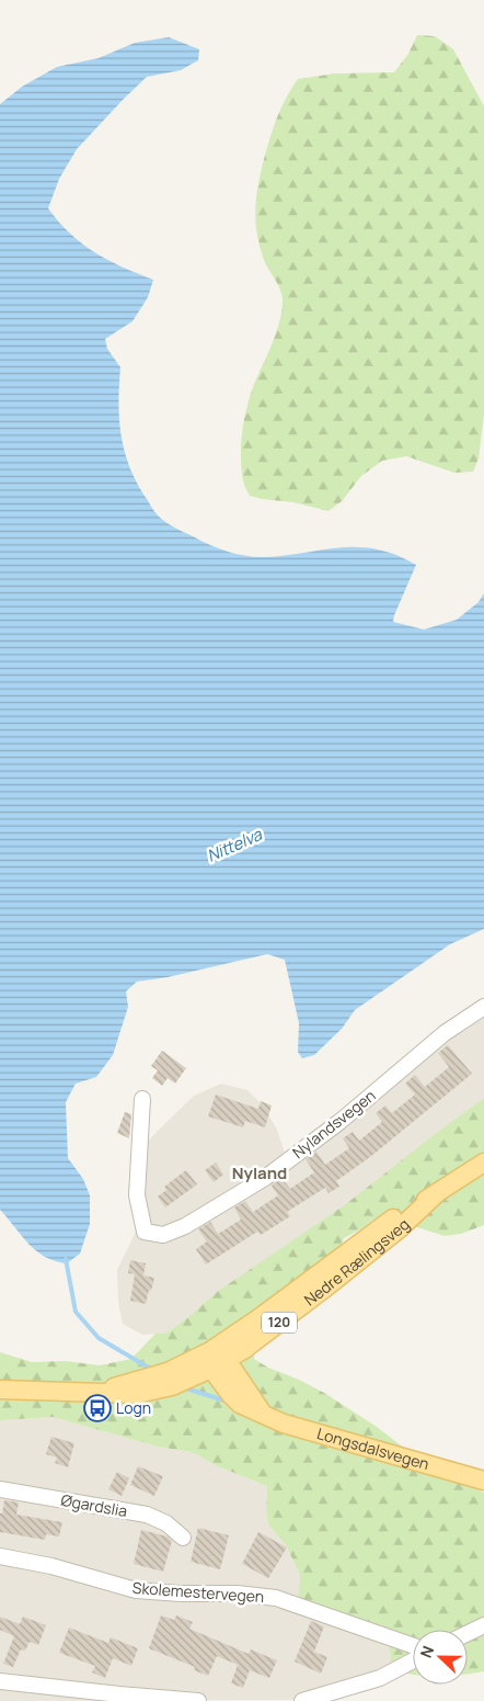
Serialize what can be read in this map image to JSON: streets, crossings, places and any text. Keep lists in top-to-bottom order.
{
  "streets": {
    "main road": ["Nedre Rælingsveg", "120", "Longsdalsvegen"],
    "street": ["Nylandsvegen", "Øgardslia", "Skolemestervegen"]
  },
  "crossings": [
    ["Nedre Rælingsveg", "Longsdalsvegen"]
  ],
  "districts": ["Nyland"],
  "water": ["Nittelva"],
  "places": {
    "bus stop": ["Logn"]
  },
  "north": "left"
}
